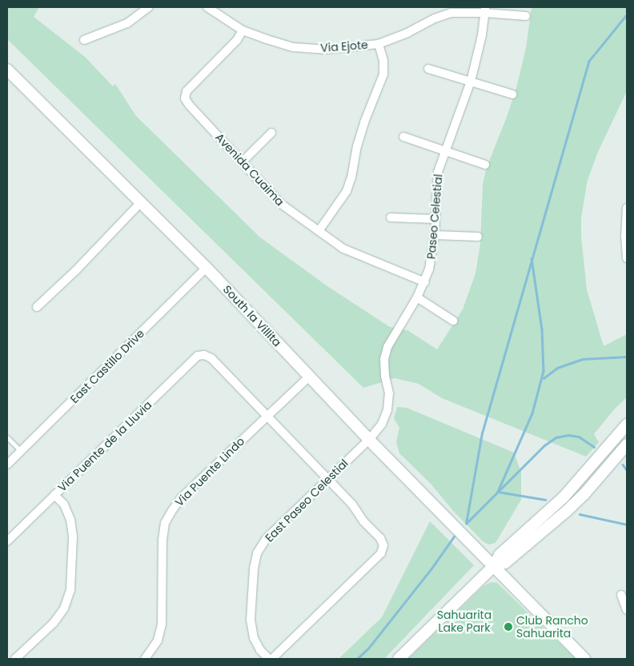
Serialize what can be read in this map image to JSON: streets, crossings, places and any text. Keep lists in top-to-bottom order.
{
  "streets": {
    "street": [
      "Via Ejote",
      "Avenida Cuaima",
      "Paseo Celestial",
      "South la Villita",
      "East Castillo Drive",
      "Via Puente de la Lluvia",
      "Via Puente Lindo",
      "East Paseo Celestial"
    ]
  },
  "crossings": [
    ["Via Ejote", "Avenida Cuaima"],
    ["Via Ejote", "Paseo Celestial"],
    ["Avenida Cuaima", "Paseo Celestial"],
    ["Paseo Celestial", "South la Villita"],
    ["Paseo Celestial", "East Paseo Celestial"],
    ["South la Villita", "East Castillo Drive"],
    ["South la Villita", "Via Puente Lindo"],
    ["South la Villita", "East Paseo Celestial"],
    ["Via Puente de la Lluvia", "Via Puente Lindo"]
  ],
  "parks": ["Sahuarita Lake Park"],
  "places": ["Club Rancho Sahuarita"]
}
